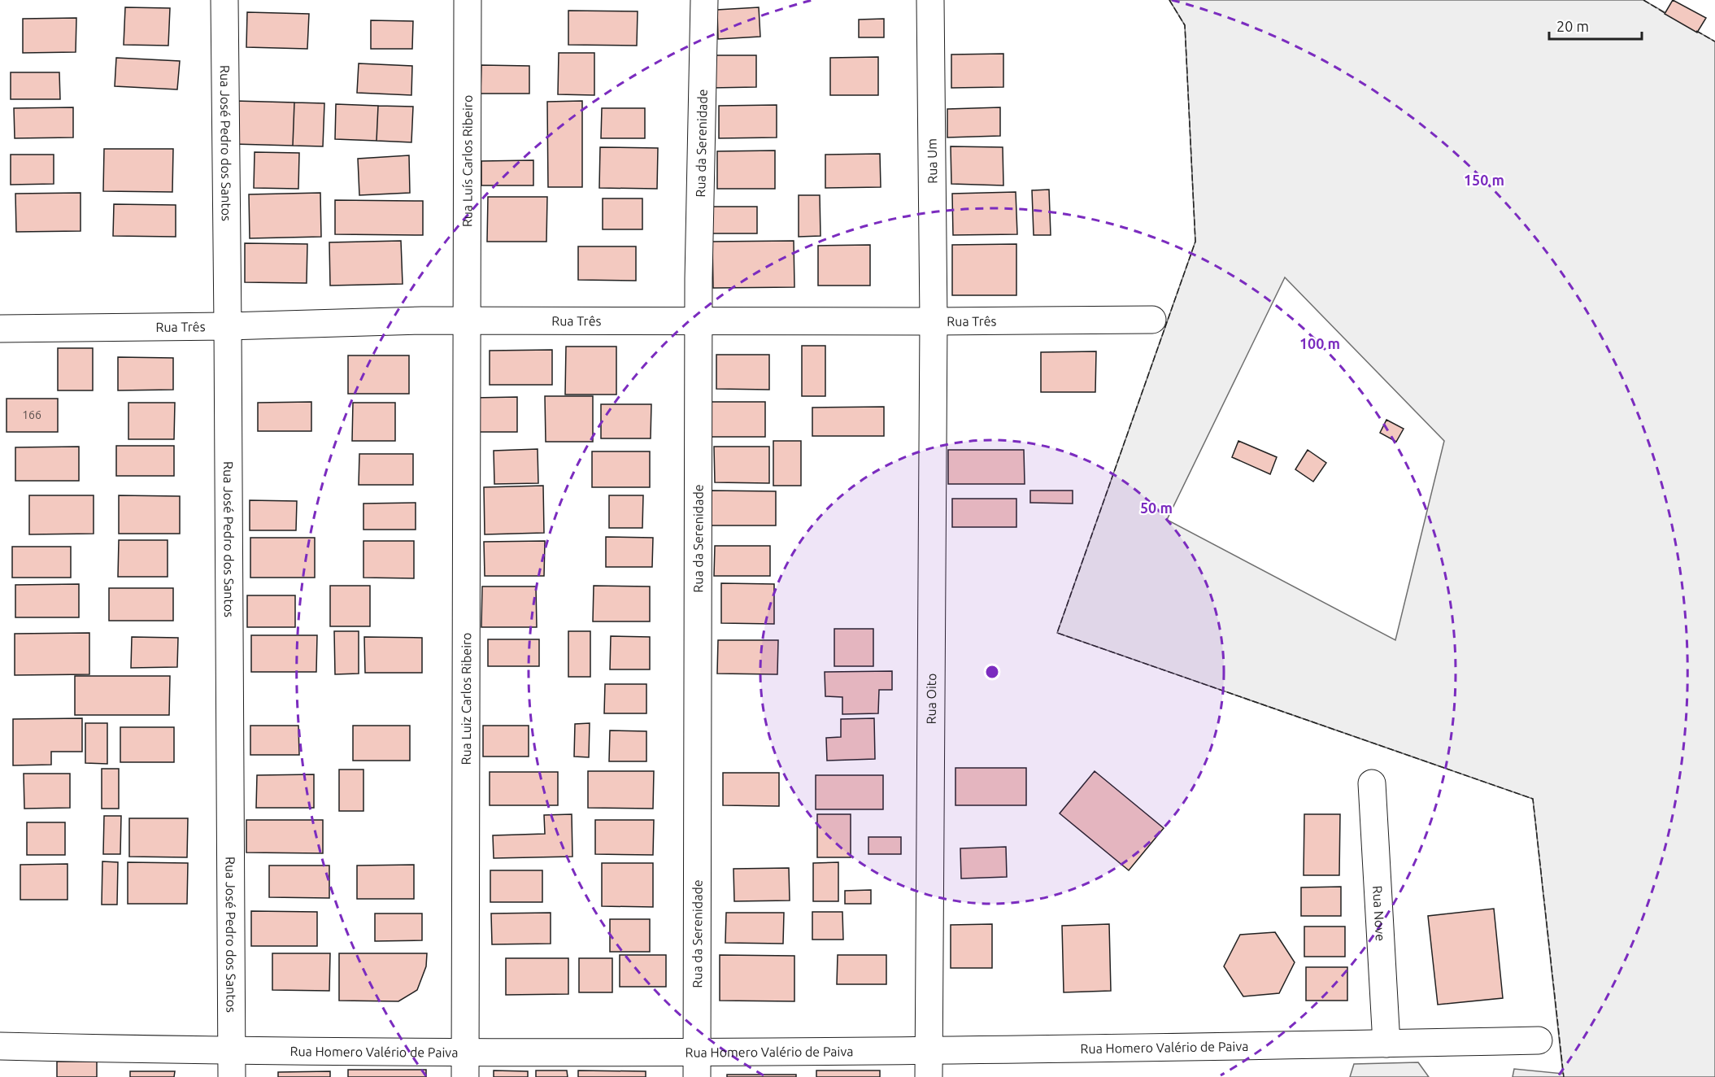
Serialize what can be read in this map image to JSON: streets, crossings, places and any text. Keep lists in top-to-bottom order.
{
  "streets": {
    "street": [
      "Rua José Pedro dos Santos",
      "Rua da Serenidade",
      "Rua Luís Carlos Ribeiro",
      "Rua Um",
      "Rua Três",
      "Rua Luiz Carlos Ribeiro",
      "Rua Oito",
      "Rua Nove",
      "Rua Homero Valério de Paiva"
    ]
  },
  "crossings": [
    ["Rua José Pedro dos Santos", "Rua Três"],
    ["Rua José Pedro dos Santos", "Rua Homero Valério de Paiva"],
    ["Rua da Serenidade", "Rua Três"],
    ["Rua da Serenidade", "Rua Homero Valério de Paiva"],
    ["Rua Luís Carlos Ribeiro", "Rua Três"],
    ["Rua Luís Carlos Ribeiro", "Rua Luiz Carlos Ribeiro"],
    ["Rua Um", "Rua Três"],
    ["Rua Um", "Rua Oito"],
    ["Rua Três", "Rua Luiz Carlos Ribeiro"],
    ["Rua Três", "Rua Oito"],
    ["Rua Luiz Carlos Ribeiro", "Rua Homero Valério de Paiva"],
    ["Rua Oito", "Rua Homero Valério de Paiva"],
    ["Rua Nove", "Rua Homero Valério de Paiva"]
  ],
  "house_numbers": ["166"],
  "scale_bar": "20 m",
  "rings": ["150 m", "100 m", "50 m"]
}
